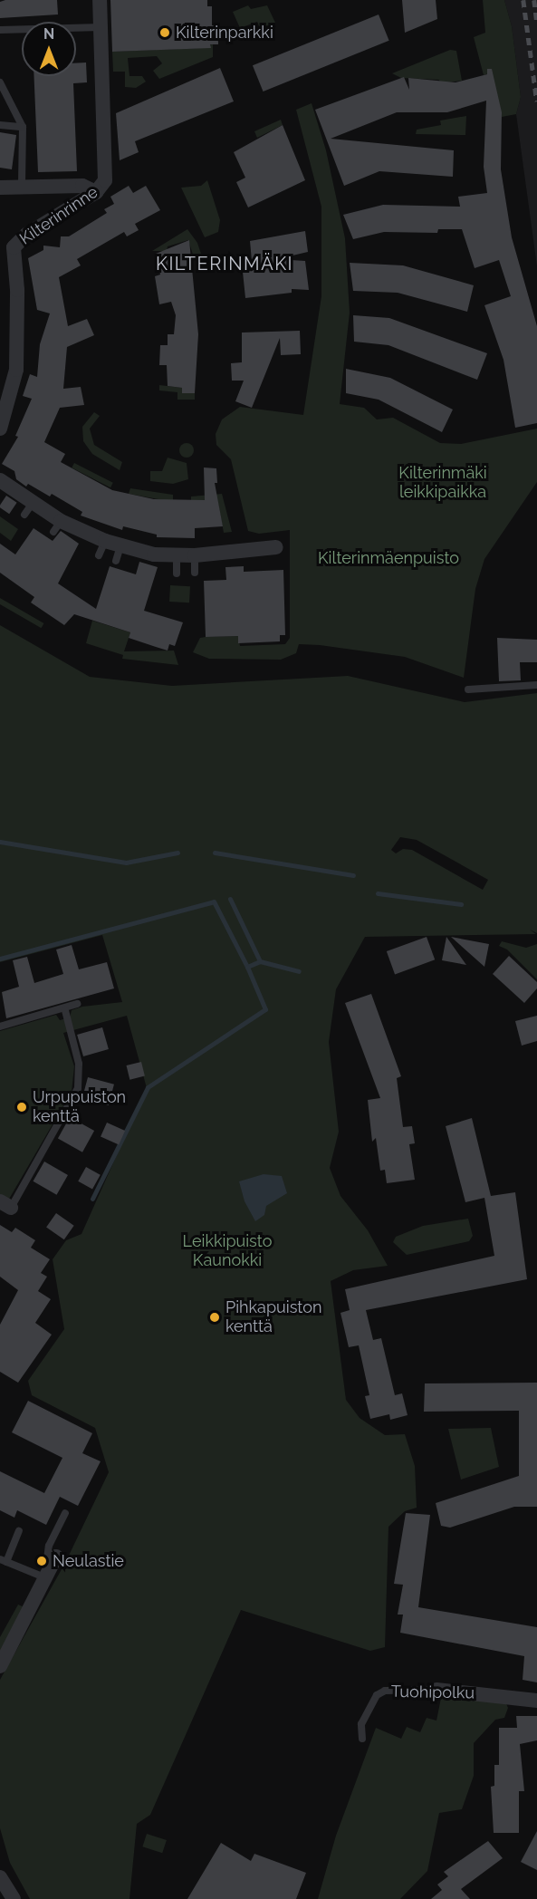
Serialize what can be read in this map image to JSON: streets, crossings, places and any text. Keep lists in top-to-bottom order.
{
  "streets": {
    "street": ["Kilterinrinne", "Tuohipolku"]
  },
  "districts": ["KILTERINMÄKI"],
  "parks": ["Kilterinmäki leikkipaikka", "Kilterinmäenpuisto", "Leikkipuisto Kaunokki"],
  "places": [
    "Kilterinparkki",
    "Urpupuiston kenttä",
    "Pihkapuiston kenttä",
    "Neulastie"
  ],
  "north": "top"
}
